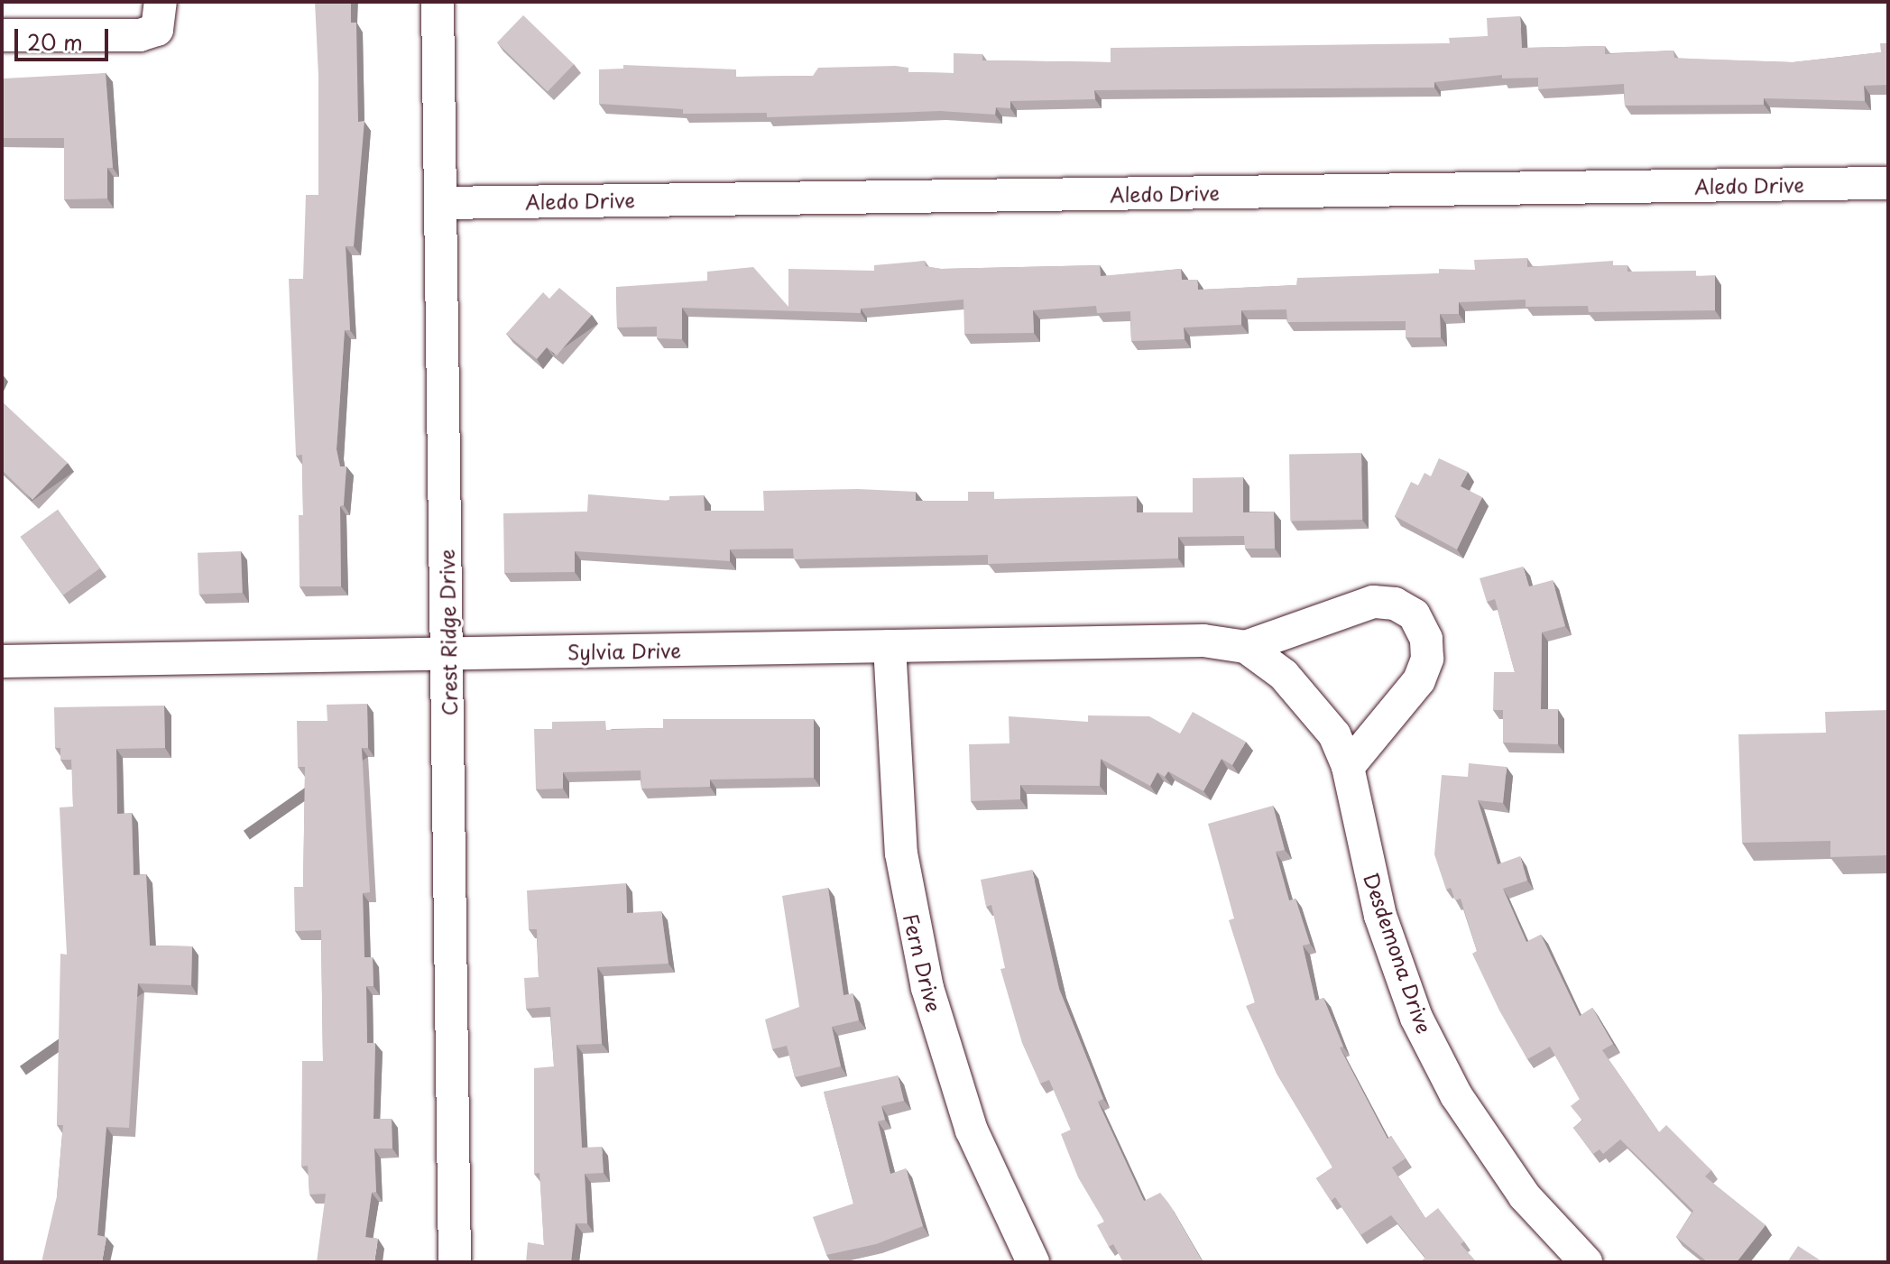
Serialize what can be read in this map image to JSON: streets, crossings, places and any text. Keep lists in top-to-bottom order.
{
  "streets": {
    "street": [
      "Aledo Drive",
      "Crest Ridge Drive",
      "Sylvia Drive",
      "Desdemona Drive",
      "Fern Drive"
    ]
  },
  "crossings": [
    ["Aledo Drive", "Crest Ridge Drive"],
    ["Crest Ridge Drive", "Sylvia Drive"],
    ["Sylvia Drive", "Desdemona Drive"],
    ["Sylvia Drive", "Fern Drive"]
  ],
  "scale_bar": "20 m"
}
